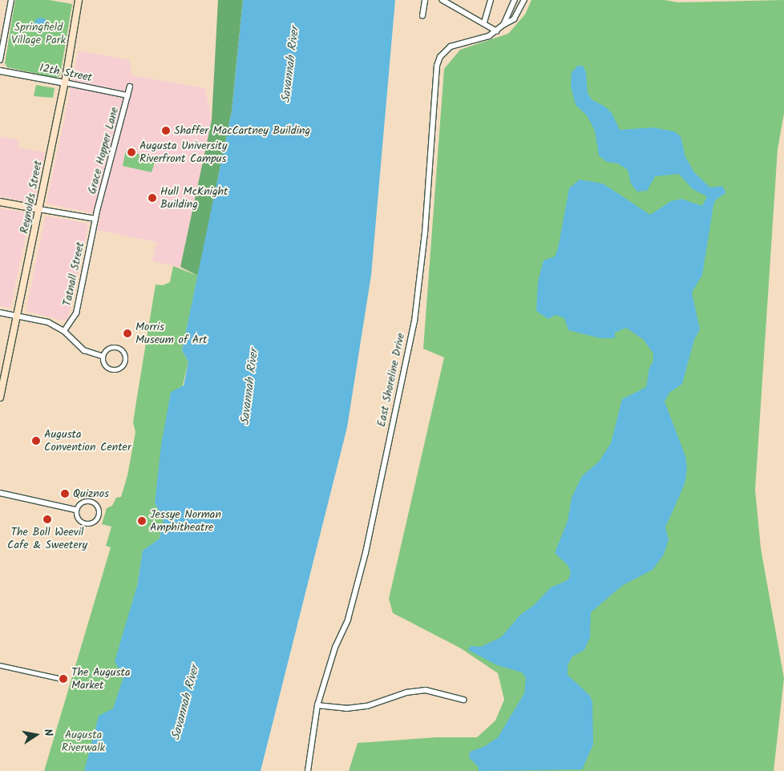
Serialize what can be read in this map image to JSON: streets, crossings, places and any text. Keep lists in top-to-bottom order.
{
  "streets": {
    "main road": ["Reynolds Street"],
    "street": [
      "12th Street",
      "Grace Hopper Lane",
      "Tatnall Street",
      "East Shoreline Drive"
    ]
  },
  "crossings": [
    ["12th Street", "Grace Hopper Lane"],
    ["12th Street", "Reynolds Street"],
    ["Grace Hopper Lane", "Tatnall Street"]
  ],
  "water": ["Savannah River"],
  "parks": ["Springfield Village Park", "Augusta Riverwalk"],
  "places": [
    "Shaffer MacCartney Building",
    "Augusta University Riverfront Campus",
    "Hull McKnight Building",
    "Morris Museum of Art",
    "Augusta Convention Center",
    "Quiznos",
    "The Boll Weevil Cafe & Sweetery",
    "Jessye Norman Amphitheatre",
    "The Augusta Market"
  ],
  "north": "right"
}
